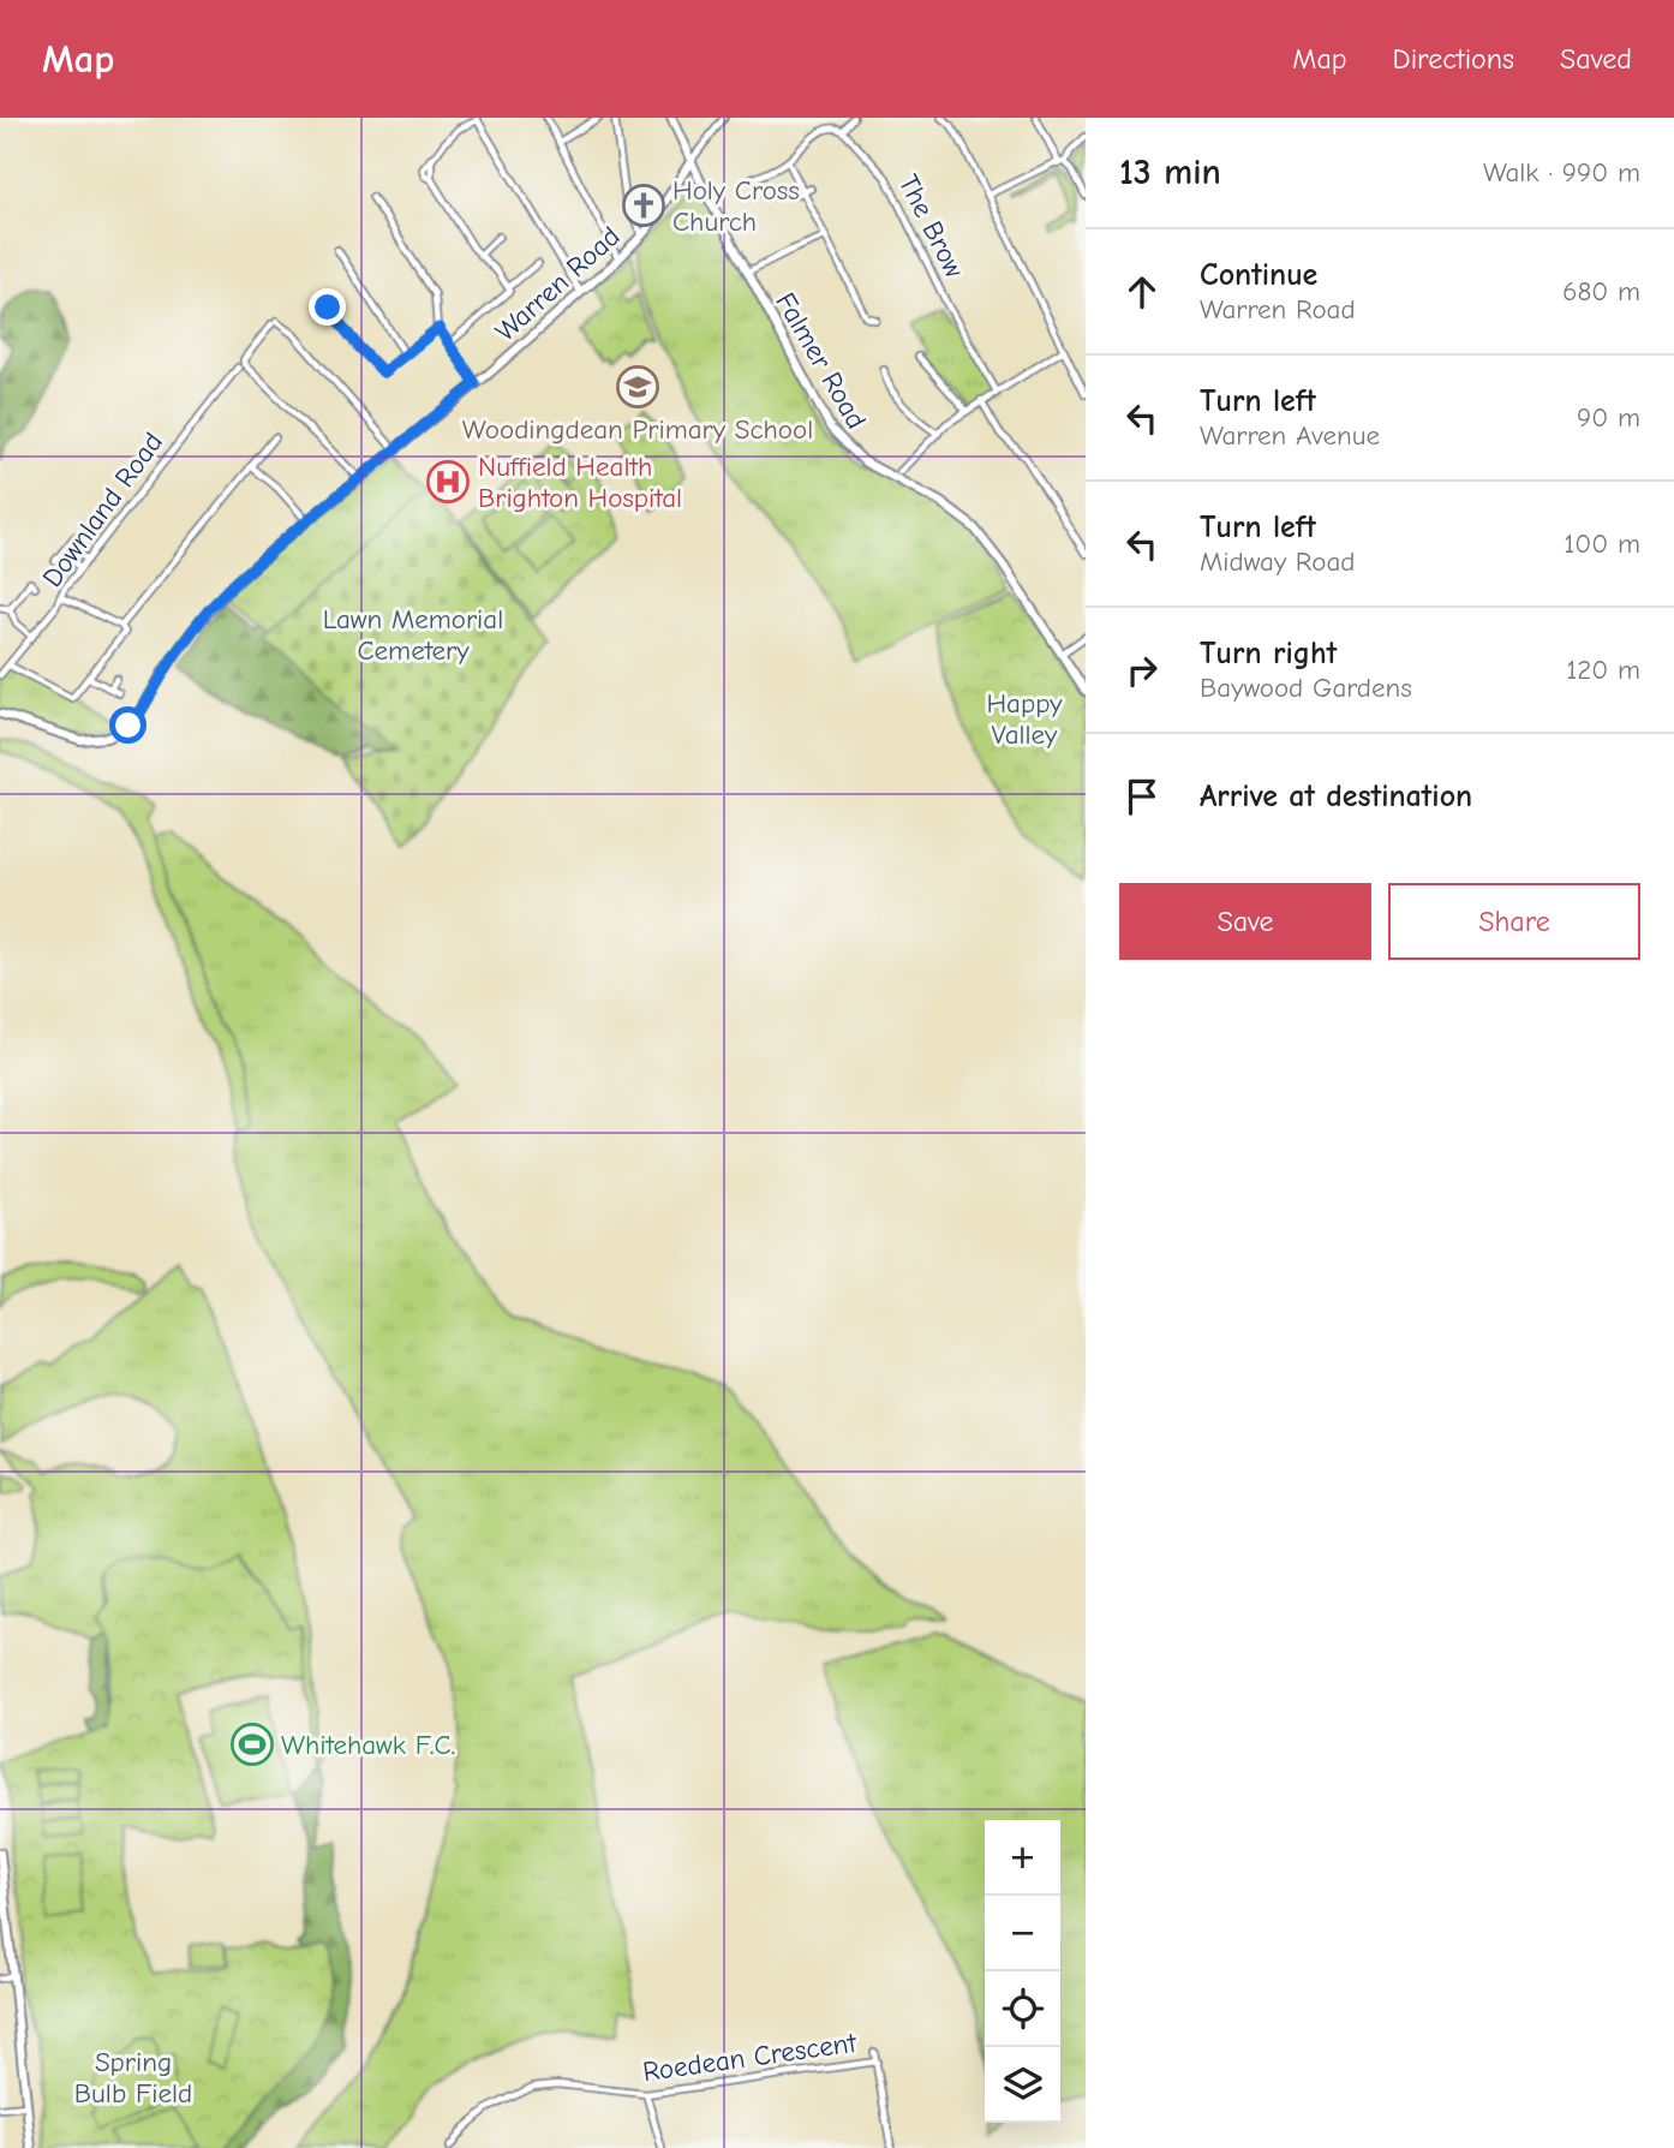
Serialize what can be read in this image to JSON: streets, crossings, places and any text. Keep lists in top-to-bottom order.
{
  "streets": {
    "street": [
      "The Brow",
      "Warren Road",
      "Falmer Road",
      "Downland Road",
      "Roedean Crescent"
    ]
  },
  "crossings": [
    ["Warren Road", "Falmer Road"]
  ],
  "parks": ["Lawn Memorial Cemetery", "Happy Valley", "Spring Bulb Field"],
  "places": {
    "church": ["Holy Cross Church"],
    "school or university": ["Woodingdean Primary School"],
    "hospital": ["Nuffield Health Brighton Hospital"],
    "sports": ["Whitehawk F.C."]
  },
  "page": {
    "header": "Map",
    "nav": ["Map", "Directions", "Saved"],
    "heading": ["13 min", "Walk · 990 m"],
    "list": [
      ["Continue", "Warren Road", "680 m"],
      ["Turn left", "Warren Avenue", "90 m"],
      ["Turn left", "Midway Road", "100 m"],
      ["Turn right", "Baywood Gardens", "120 m"],
      "Arrive at destination"
    ],
    "buttons": ["Save", "Share"],
    "map_buttons": ["+", "−"]
  }
}
